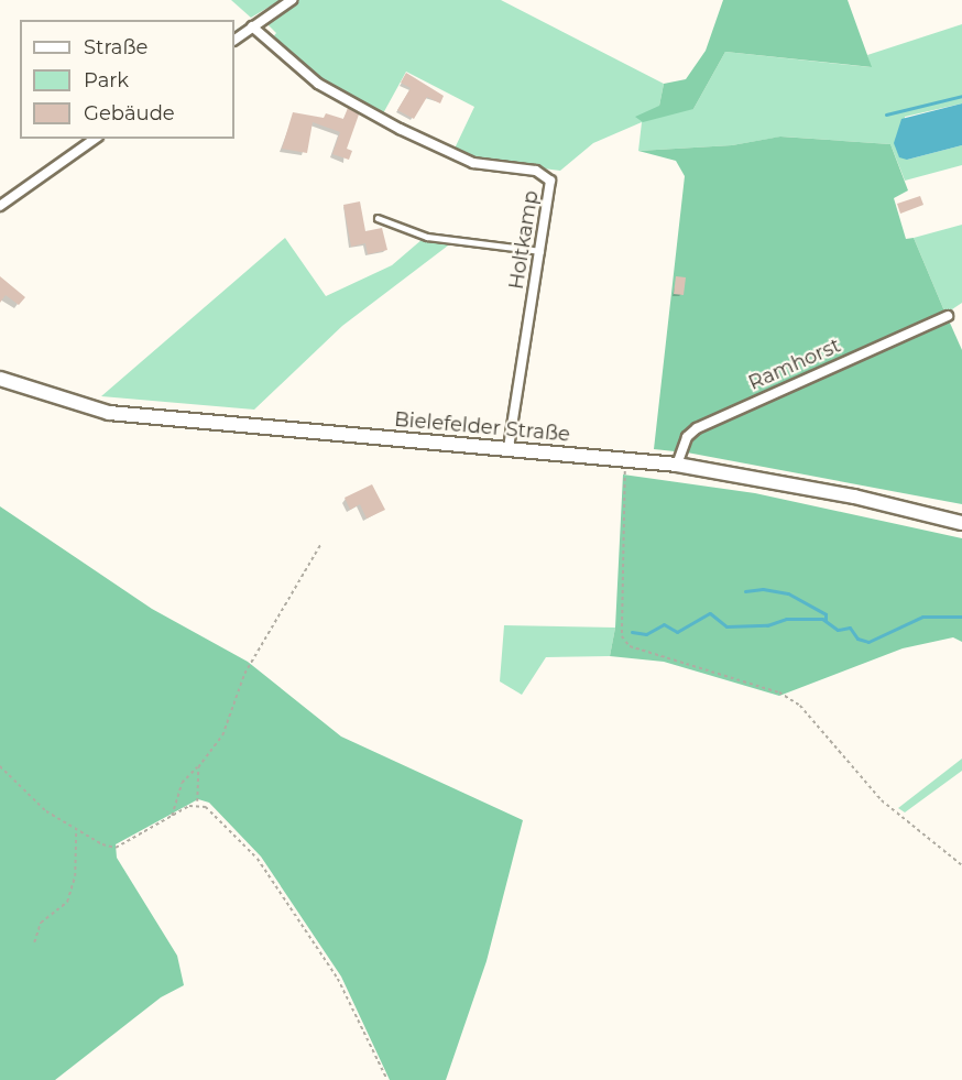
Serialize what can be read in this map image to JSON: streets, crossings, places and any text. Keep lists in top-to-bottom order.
{
  "streets": {
    "main road": ["Bielefelder Straße"],
    "street": ["Holtkamp", "Ramhorst"]
  },
  "crossings": [
    ["Holtkamp", "Bielefelder Straße"],
    ["Ramhorst", "Bielefelder Straße"]
  ],
  "legend": ["Straße", "Park", "Gebäude"]
}
